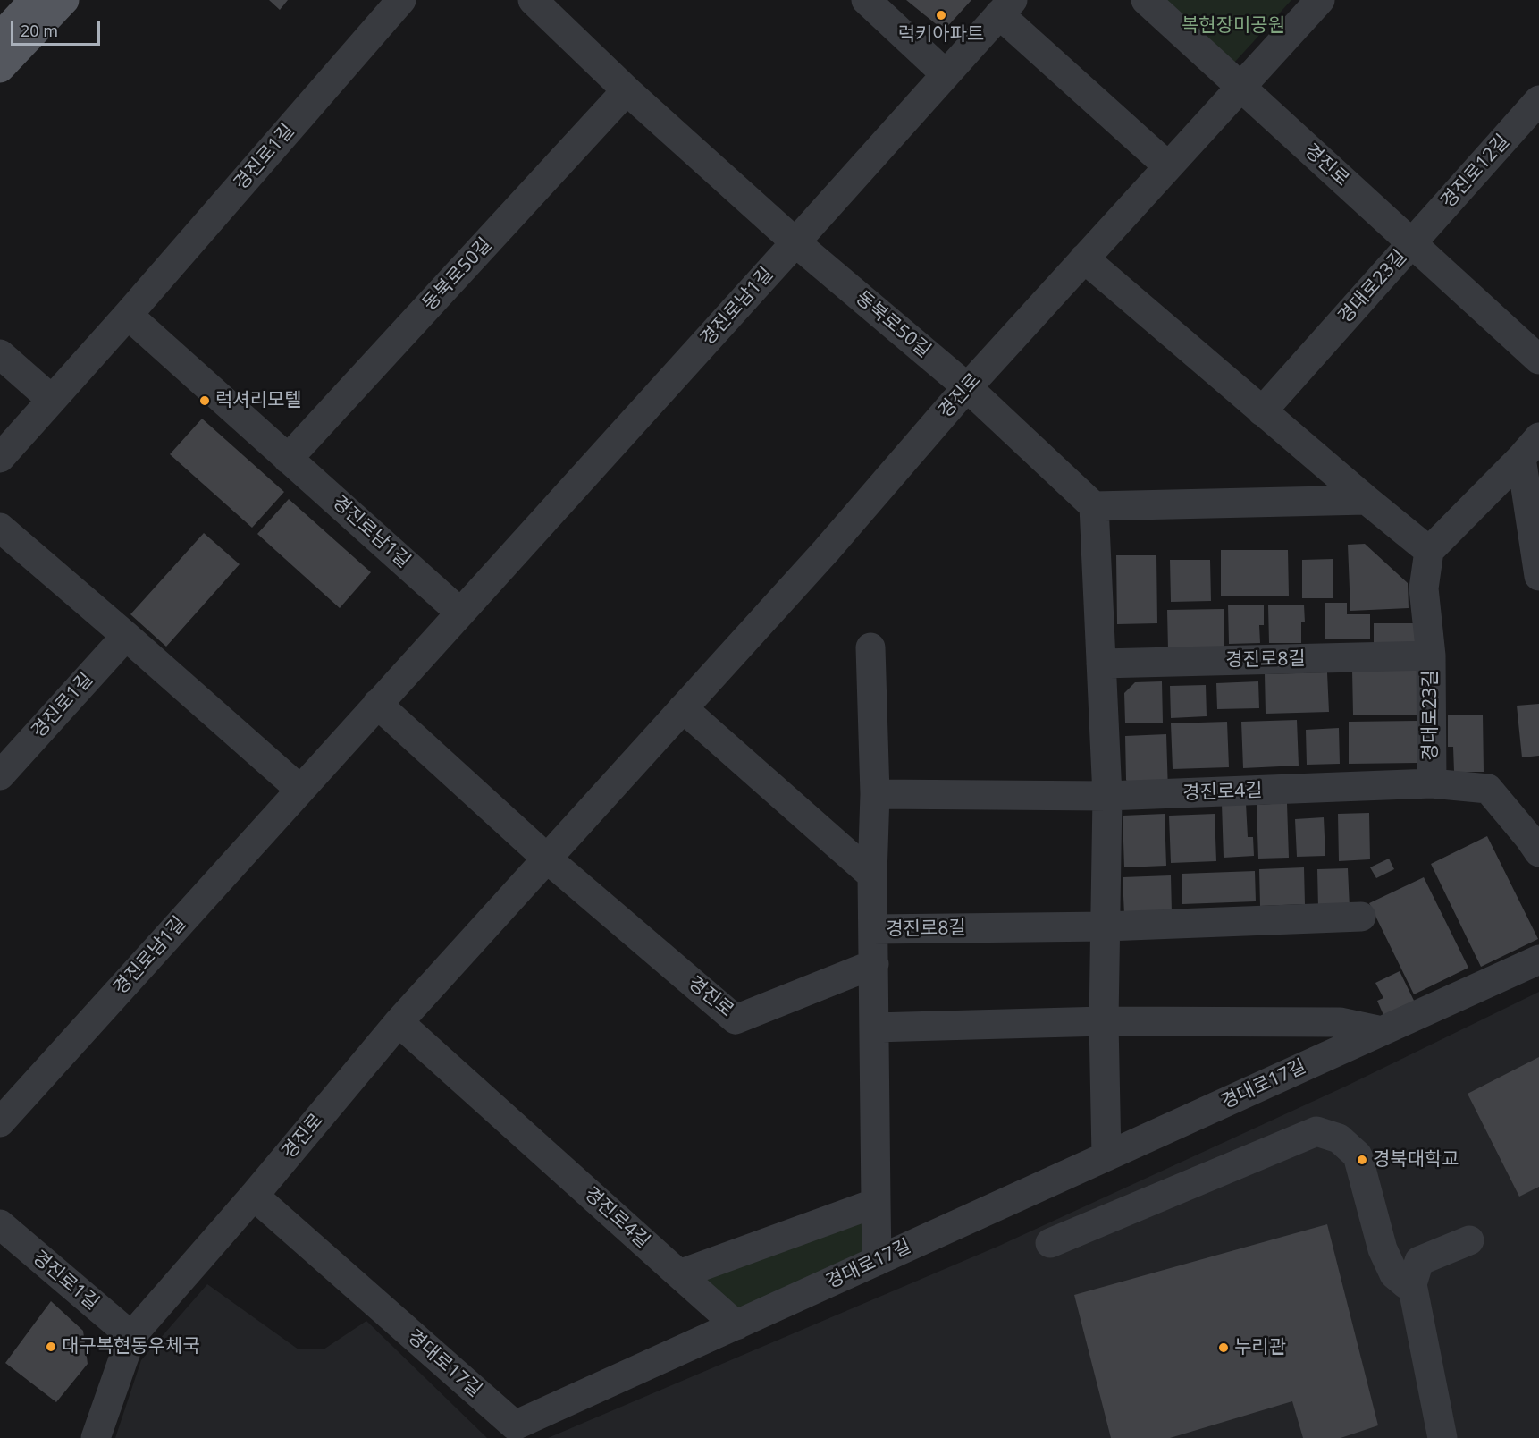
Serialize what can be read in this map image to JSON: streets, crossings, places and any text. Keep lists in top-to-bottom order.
{
  "streets": {
    "street": [
      "경진로1길",
      "경진로",
      "경진로12길",
      "동북로50길",
      "경대로23길",
      "경진로남1길",
      "경진로8길",
      "경진로4길",
      "경대로17길"
    ]
  },
  "crossings": [
    ["경진로1길", "경진로"],
    ["경진로", "경진로12길"],
    ["경진로", "동북로50길"],
    ["경진로", "경대로23길"],
    ["경진로", "경진로남1길"],
    ["경진로", "경진로4길"],
    ["경진로", "경대로17길"],
    ["경진로12길", "경대로23길"],
    ["동북로50길", "경진로남1길"],
    ["경대로23길", "경진로8길"],
    ["경대로23길", "경진로4길"],
    ["경진로4길", "경대로17길"]
  ],
  "parks": ["복현장미공원"],
  "places": [
    "럭키아파트",
    "럭셔리모텔",
    "경북대학교",
    "대구복현동우체국",
    "누리관"
  ],
  "scale_bar": "20 m"
}
